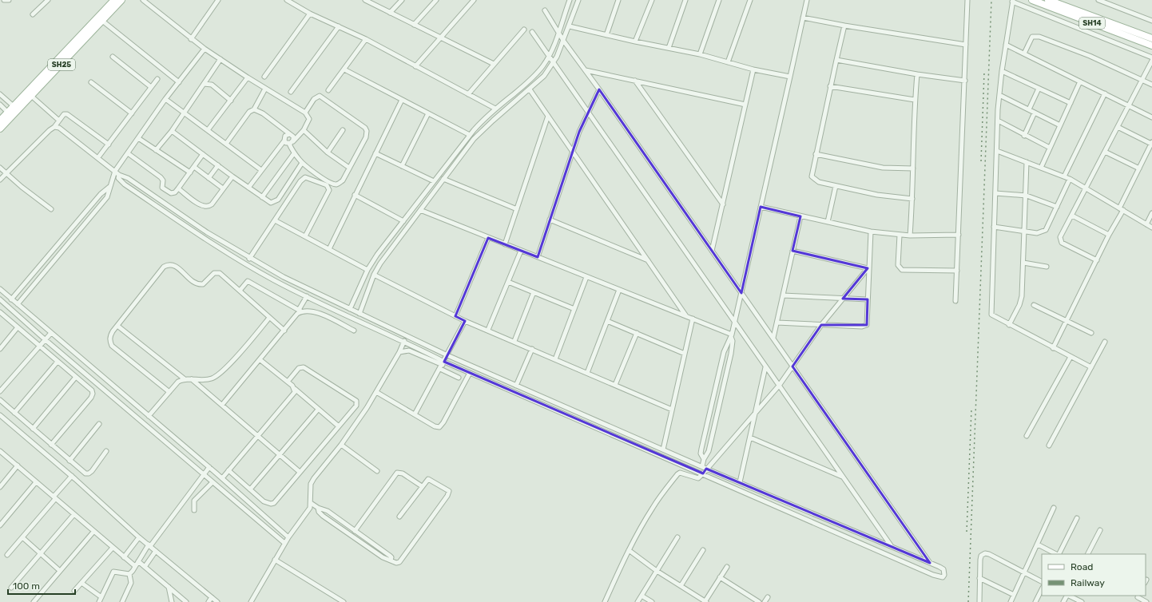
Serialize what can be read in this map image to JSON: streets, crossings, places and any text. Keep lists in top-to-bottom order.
{
  "streets": {
    "main road": ["SH14", "SH25"]
  },
  "legend": ["Road", "Railway"],
  "scale_bar": "100 m"
}
